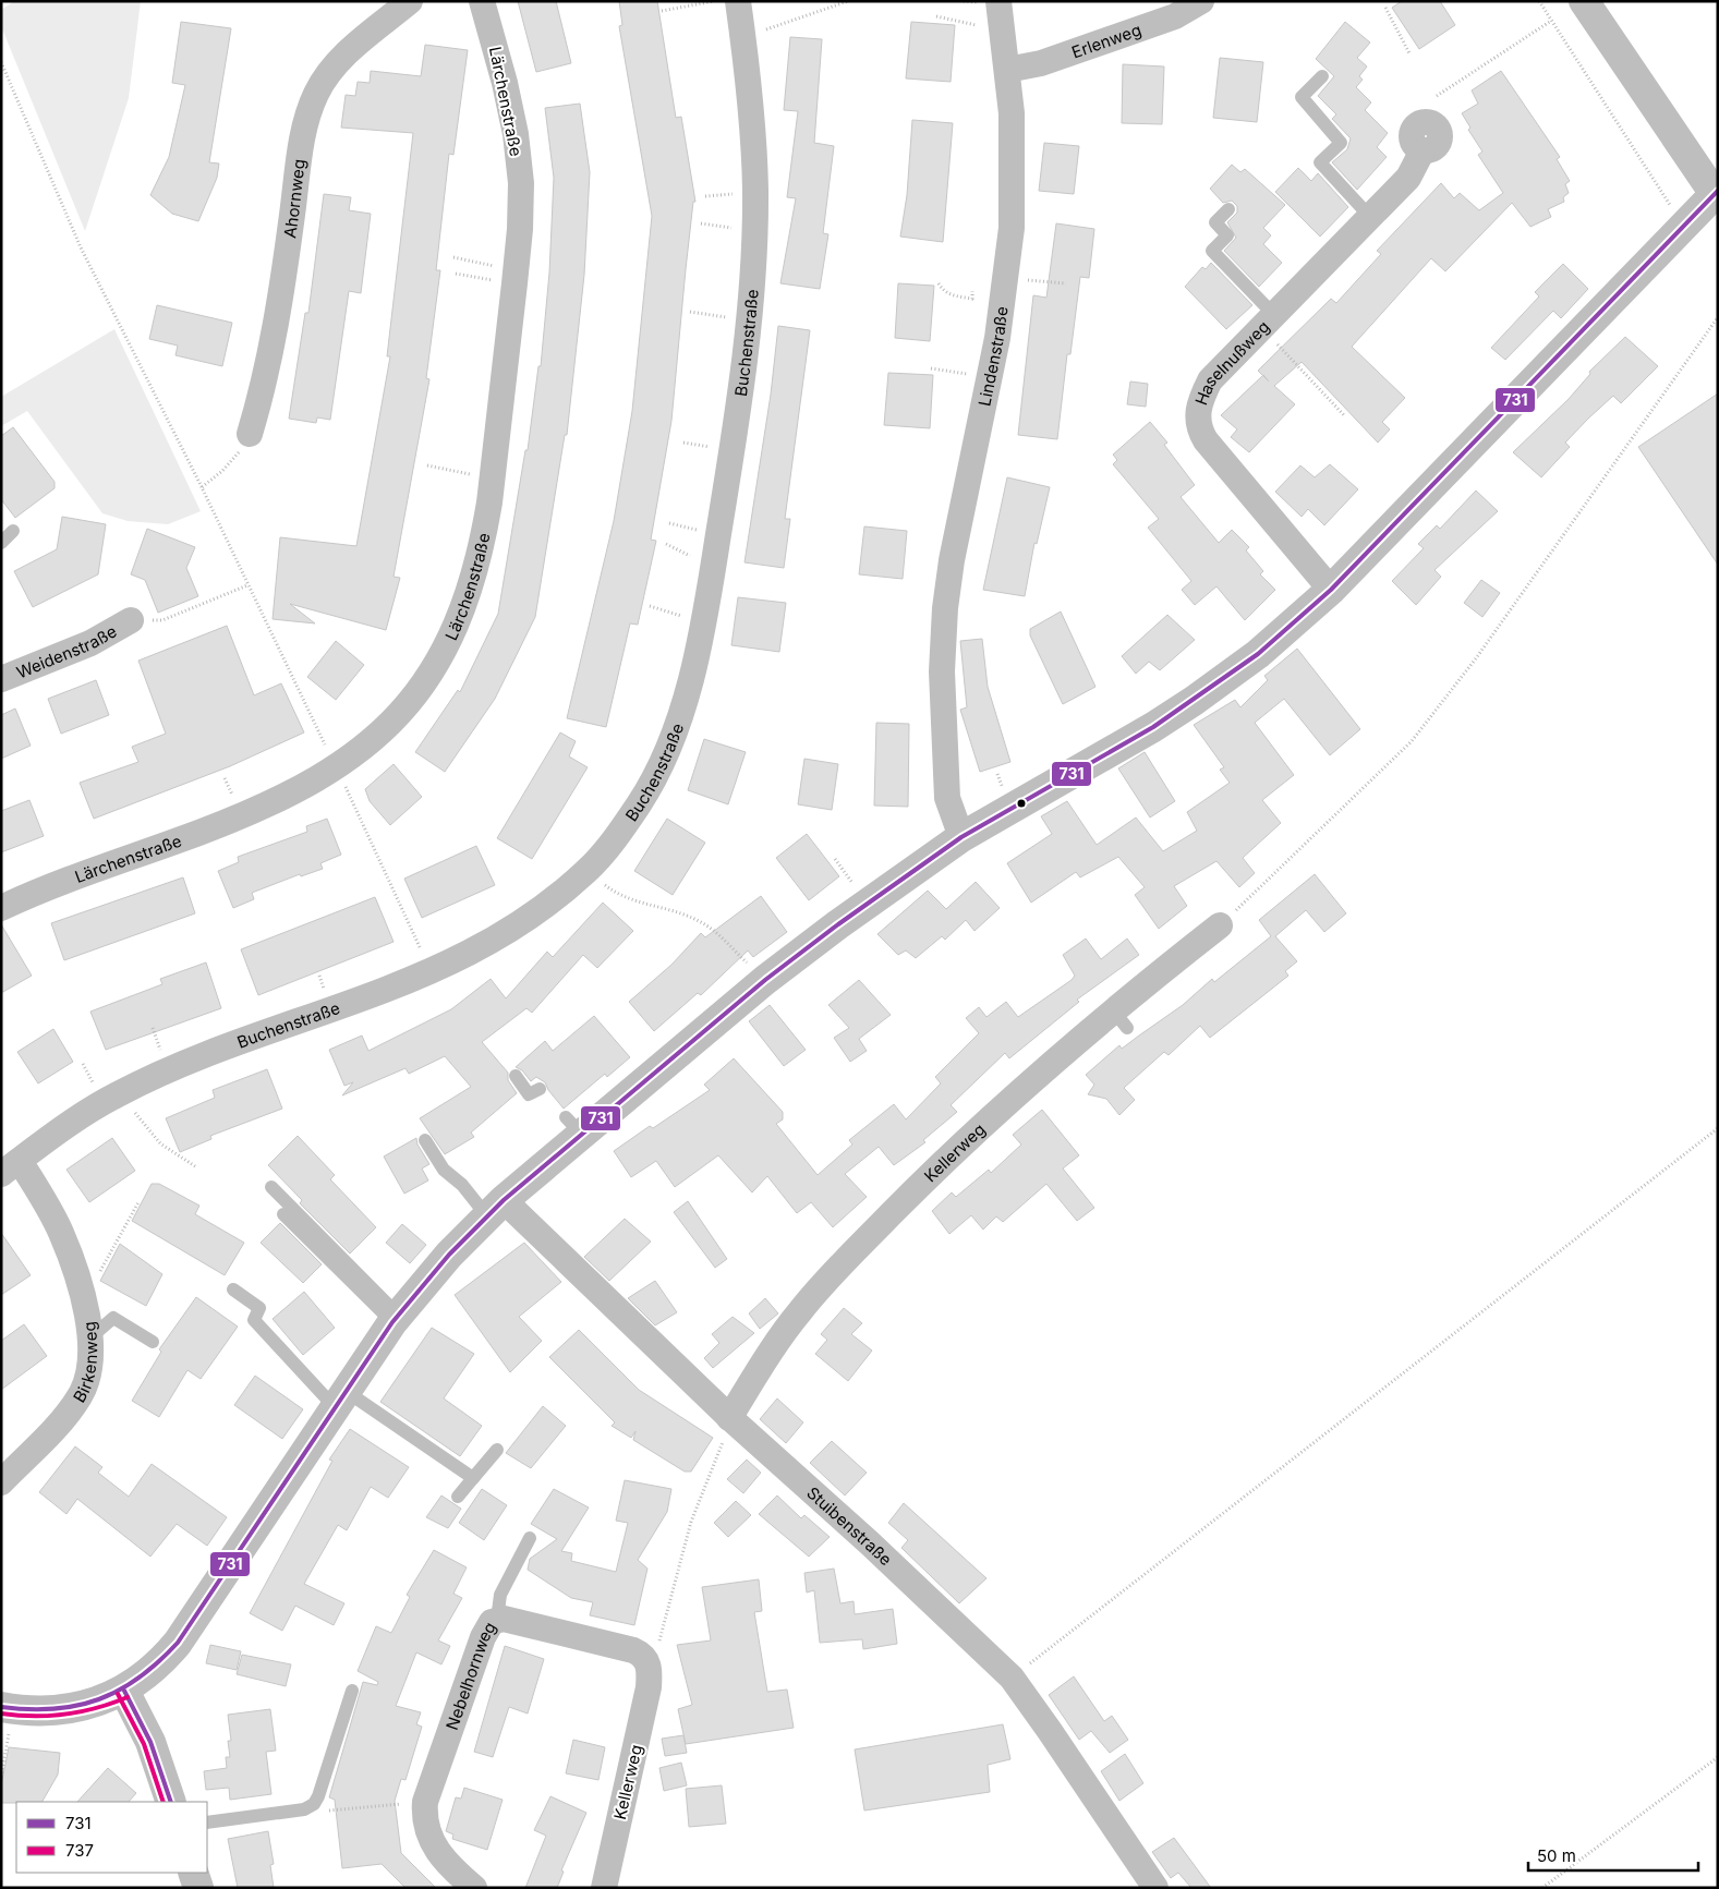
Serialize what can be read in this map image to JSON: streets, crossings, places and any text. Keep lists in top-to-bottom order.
{
  "streets": {
    "street": [
      "Erlenweg",
      "Lärchenstraße",
      "Ahornweg",
      "Buchenstraße",
      "Lindenstraße",
      "Haselnußweg",
      "Weidenstraße",
      "Kellerweg",
      "Birkenweg",
      "Stuibenstraße",
      "Nebelhornweg"
    ]
  },
  "crossings": [
    ["Erlenweg", "Lindenstraße"],
    ["Buchenstraße", "Birkenweg"],
    ["Kellerweg", "Stuibenstraße"],
    ["Kellerweg", "Nebelhornweg"]
  ],
  "lines": ["transit line 731", "transit line 737"],
  "legend": ["731", "737"],
  "scale_bar": "50 m"
}
